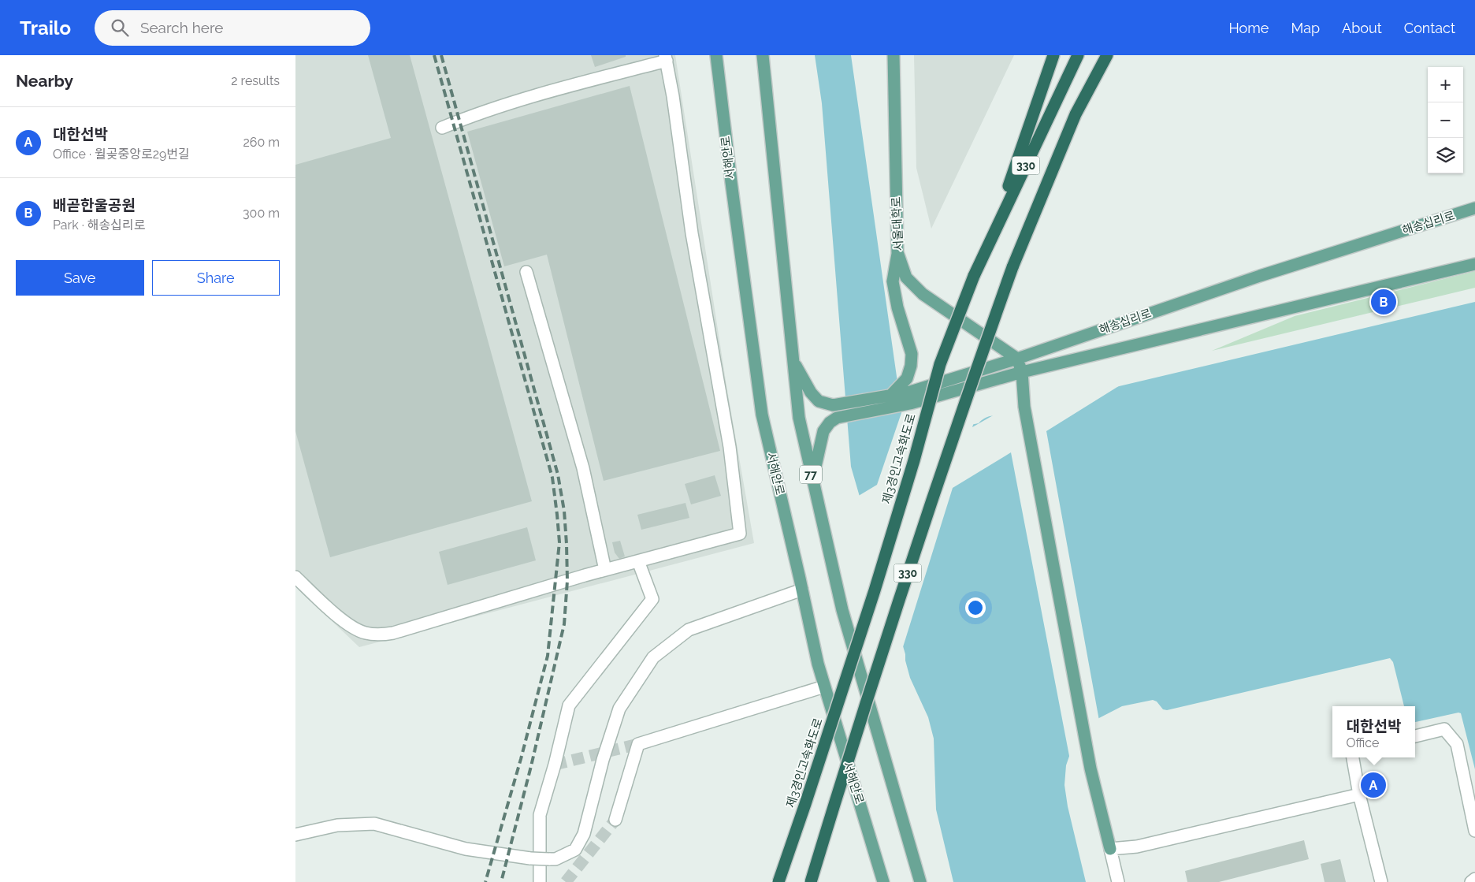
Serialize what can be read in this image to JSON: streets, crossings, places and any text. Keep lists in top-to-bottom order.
{
  "streets": {
    "highway": ["330", "제3경인고속화도로"],
    "main road": [
      "서해안로",
      "해송십리로",
      "서울대학로",
      "77"
    ]
  },
  "crossings": [
    ["해송십리로", "서울대학로"],
    ["해송십리로", "77"]
  ],
  "page": {
    "header": "Trailo",
    "search": "Search here",
    "nav": [
      "Home",
      "Map",
      "About",
      "Contact"
    ],
    "heading": ["Nearby", "2 results"],
    "map_buttons": ["+", "−"],
    "list": [
      {
        "mark": "A",
        "name": "대한선박",
        "note": "Office · 월곶중앙로29번길",
        "value": "260 m"
      },
      {
        "mark": "B",
        "name": "배곧한울공원",
        "note": "Park · 해송십리로",
        "value": "300 m"
      }
    ],
    "buttons": ["Save", "Share"],
    "pins": ["B", "A"],
    "popup": ["대한선박", "Office"]
  }
}
